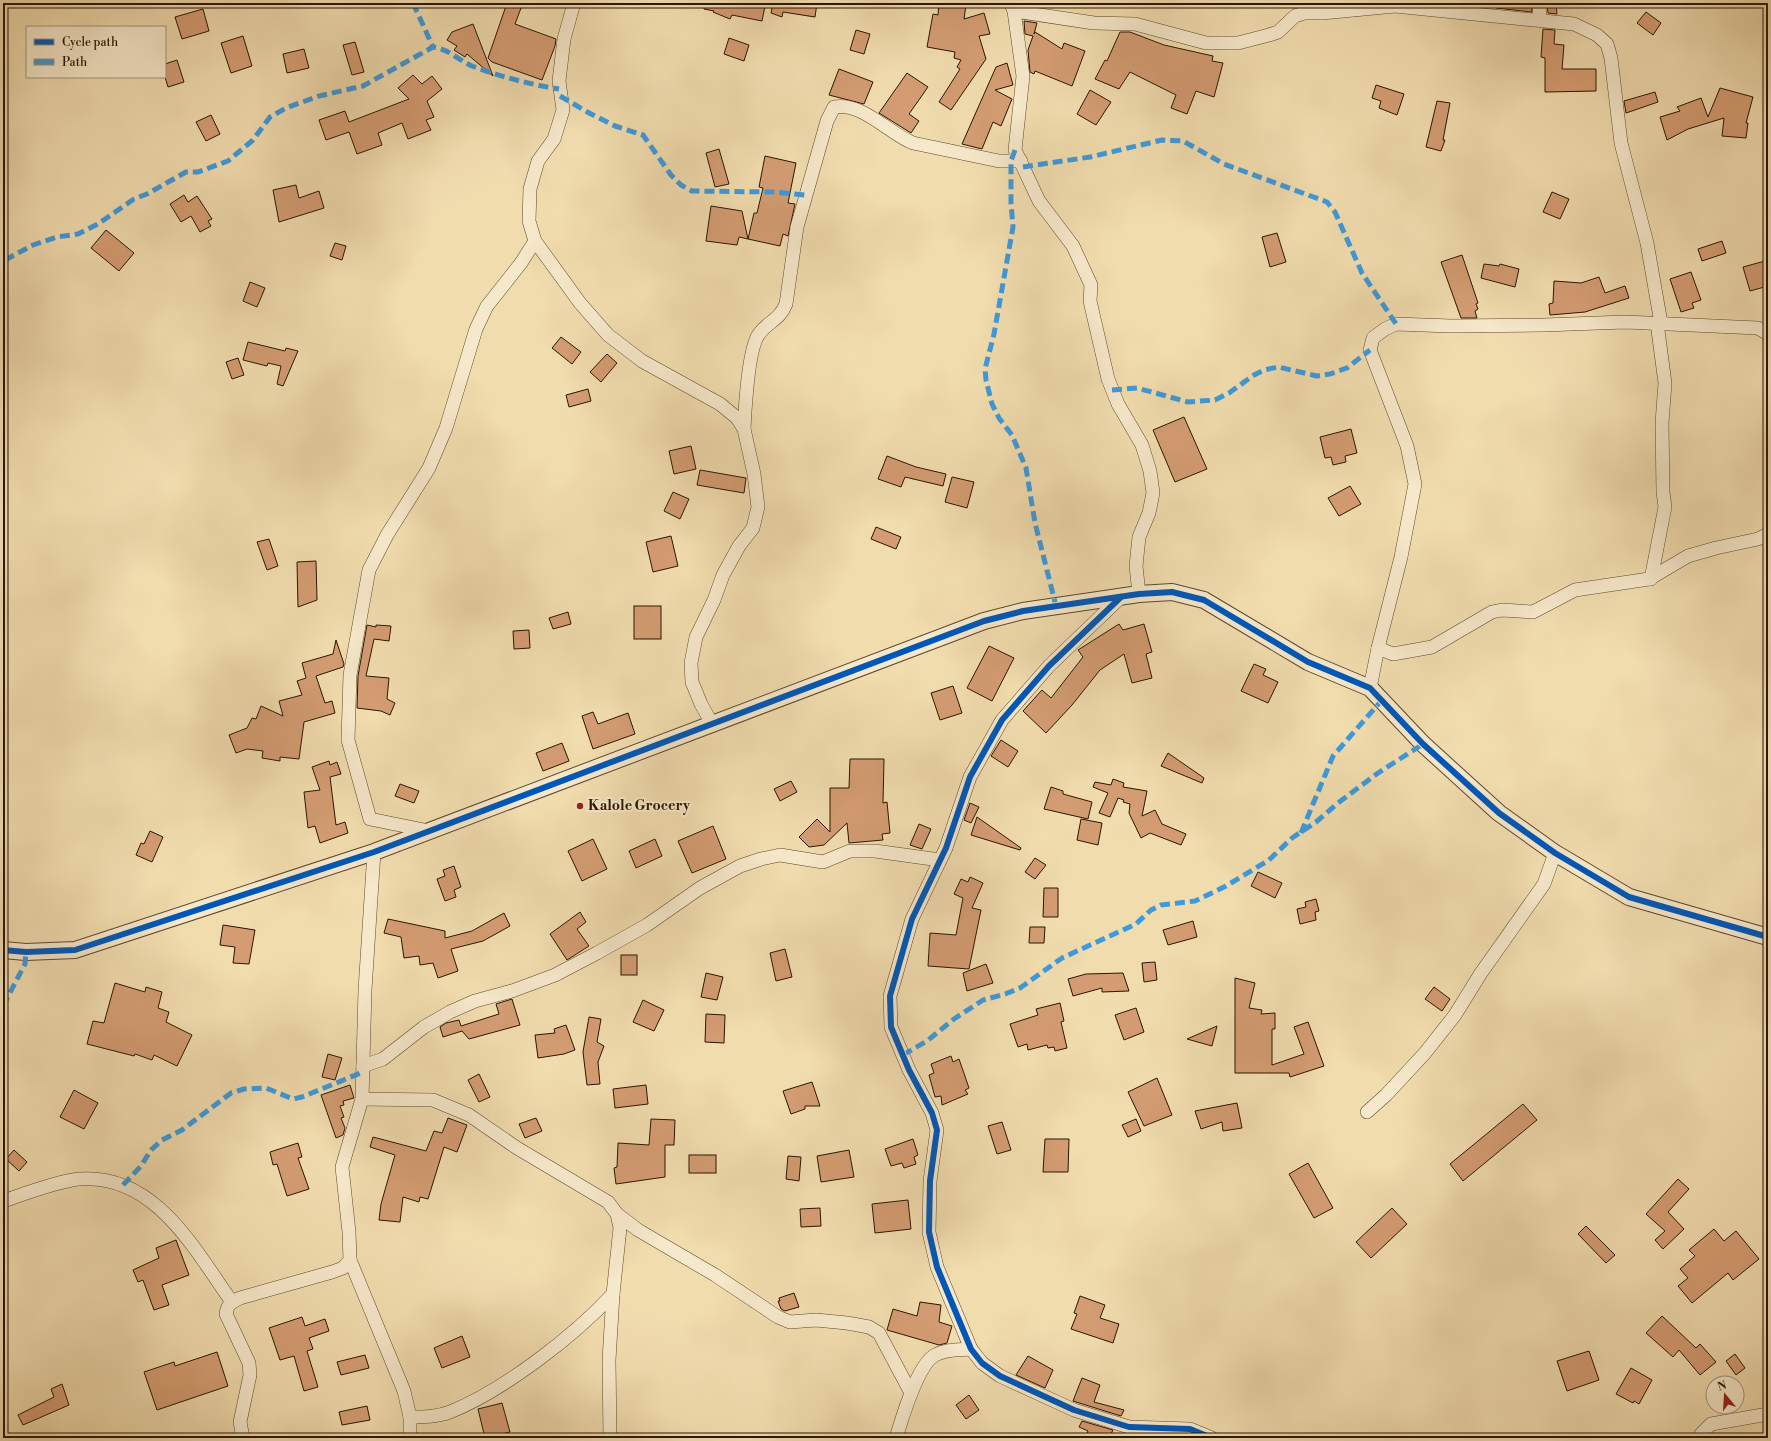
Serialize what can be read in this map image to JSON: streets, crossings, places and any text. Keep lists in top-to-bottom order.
{
  "places": ["Kalole Grocery"],
  "legend": ["Cycle path", "Path"],
  "north": "top"
}
